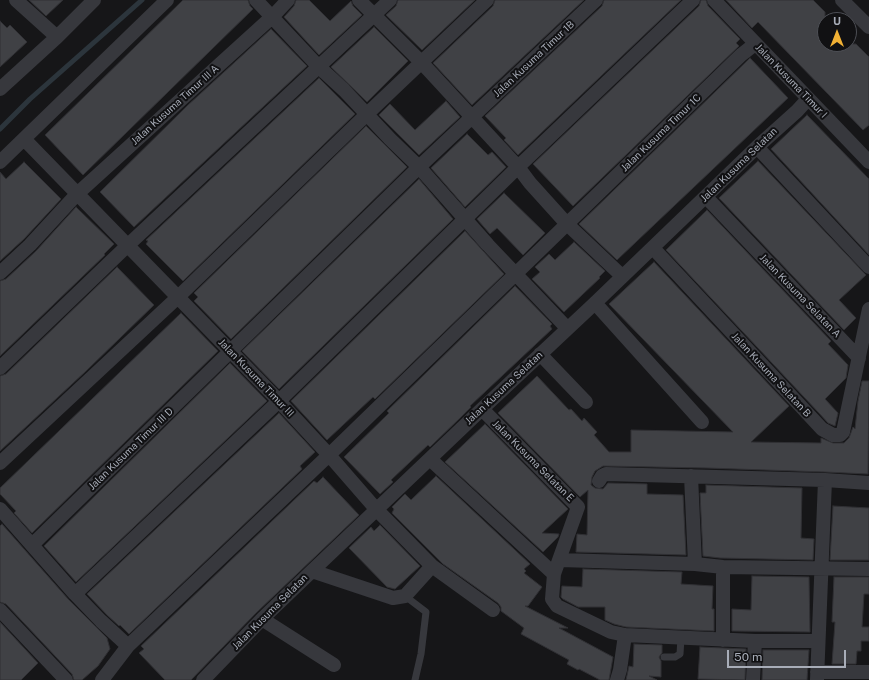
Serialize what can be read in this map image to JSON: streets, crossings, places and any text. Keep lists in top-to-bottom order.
{
  "streets": {
    "street": [
      "Jalan Kusuma Timur 1B",
      "Jalan Kusuma Timur I",
      "Jalan Kusuma Timur III A",
      "Jalan Kusuma Timur 1C",
      "Jalan Kusuma Selatan",
      "Jalan Kusuma Selatan A",
      "Jalan Kusuma Selatan B",
      "Jalan Kusuma Timur III",
      "Jalan Kusuma Timur III D",
      "Jalan Kusuma Selatan E"
    ]
  },
  "crossings": [
    ["Jalan Kusuma Timur 1B", "Jalan Kusuma Timur III D"],
    ["Jalan Kusuma Timur I", "Jalan Kusuma Timur 1C"],
    ["Jalan Kusuma Timur I", "Jalan Kusuma Selatan"],
    ["Jalan Kusuma Timur III A", "Jalan Kusuma Timur III"],
    ["Jalan Kusuma Timur 1C", "Jalan Kusuma Timur III"],
    ["Jalan Kusuma Selatan", "Jalan Kusuma Selatan A"],
    ["Jalan Kusuma Selatan", "Jalan Kusuma Selatan B"],
    ["Jalan Kusuma Selatan", "Jalan Kusuma Timur III"],
    ["Jalan Kusuma Selatan", "Jalan Kusuma Selatan E"],
    ["Jalan Kusuma Selatan A", "Jalan Kusuma Selatan B"],
    ["Jalan Kusuma Timur III", "Jalan Kusuma Timur III D"]
  ],
  "scale_bar": "50 m",
  "north": "top"
}
